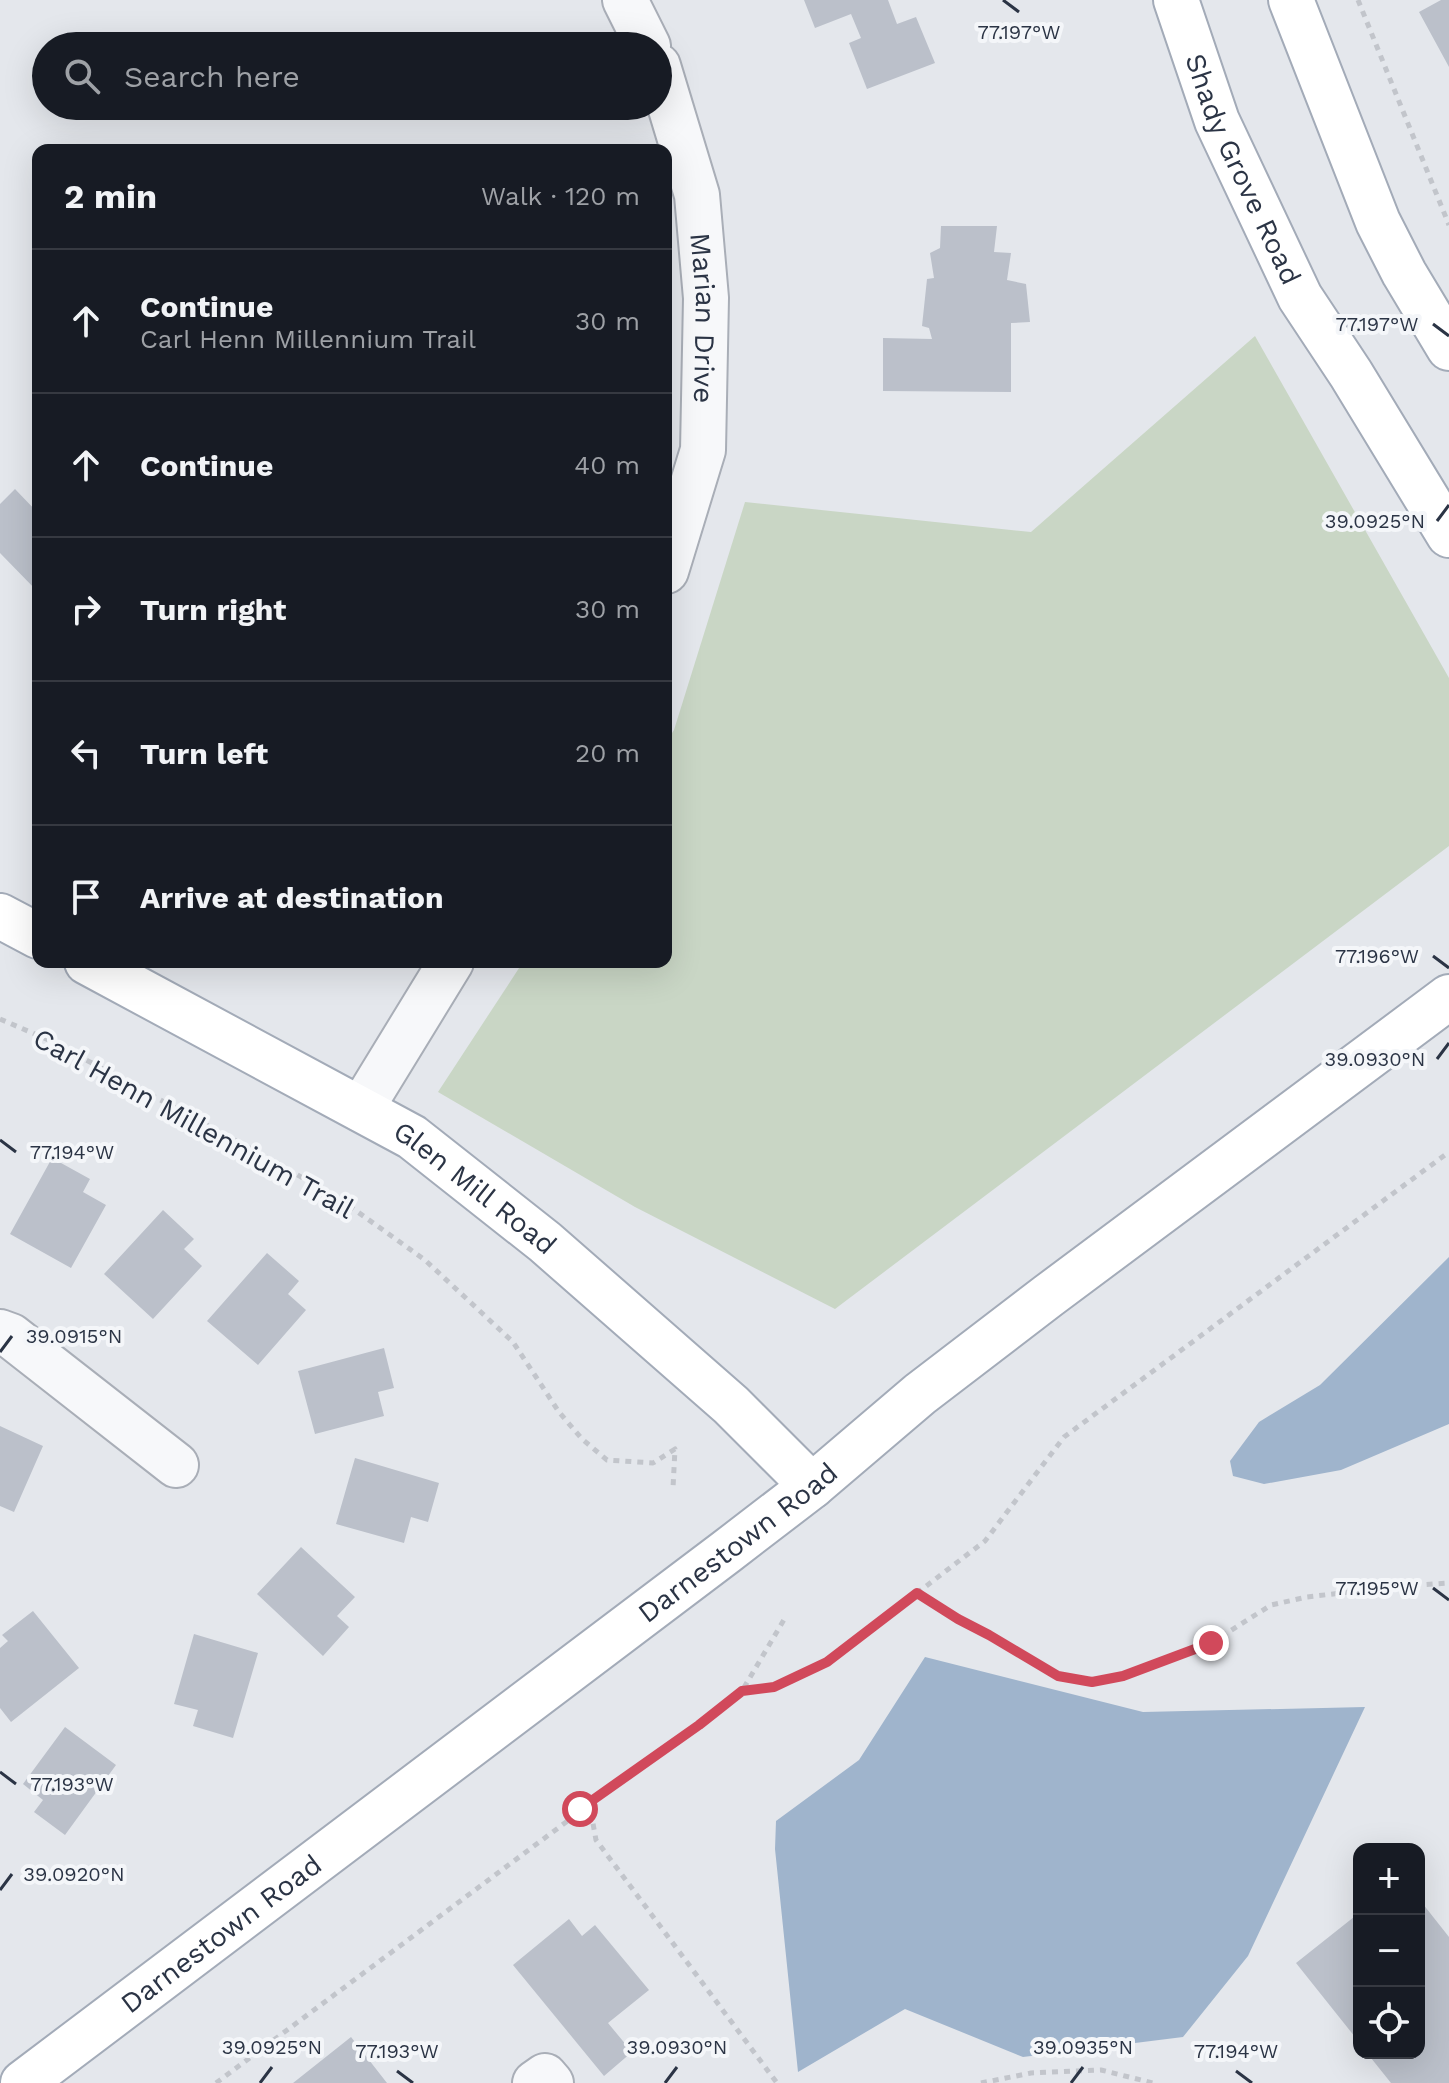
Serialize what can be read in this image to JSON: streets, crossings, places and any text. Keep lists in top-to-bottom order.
{
  "streets": {
    "main road": ["Shady Grove Road", "Glen Mill Road", "Darnestown Road"],
    "street": ["Marian Drive"],
    "path": ["Carl Henn Millennium Trail"]
  },
  "crossings": [
    ["Glen Mill Road", "Darnestown Road"]
  ],
  "page": {
    "search": "Search here",
    "heading": ["2 min", "Walk · 120 m"],
    "list": [
      ["Continue", "Carl Henn Millennium Trail", "30 m"],
      ["Continue", "40 m"],
      ["Turn right", "30 m"],
      ["Turn left", "20 m"],
      "Arrive at destination"
    ],
    "map_buttons": ["+", "−"]
  },
  "coordinates": [
    "77.197°W",
    "39.0925°N",
    "77.196°W",
    "39.0930°N",
    "77.194°W",
    "39.0915°N",
    "77.195°W",
    "77.193°W",
    "39.0920°N",
    "39.0935°N"
  ]
}
